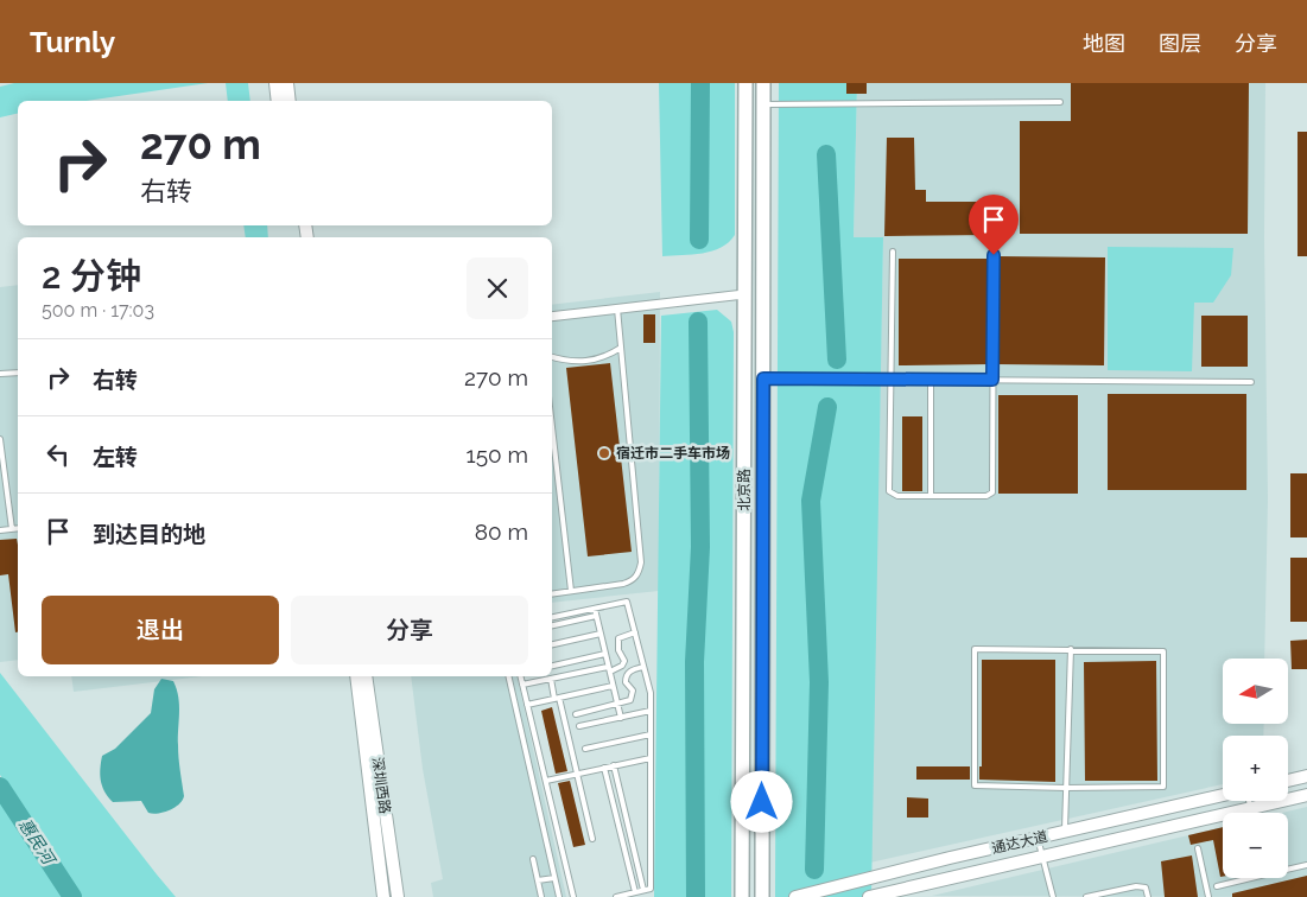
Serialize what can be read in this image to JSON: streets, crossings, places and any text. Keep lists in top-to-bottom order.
{
  "streets": {
    "main road": ["北京路", "深圳西路", "通达大道"]
  },
  "water": ["惠民河"],
  "places": ["宿迁市二手车市场"],
  "north": "left",
  "page": {
    "header": "Turnly",
    "nav": ["地图", "图层", "分享"],
    "turn": ["270 m", "右转"],
    "heading": ["2 分钟", "500 m · 17:03"],
    "list": [
      {
        "name": "右转",
        "value": "270 m"
      },
      {
        "name": "左转",
        "value": "150 m"
      },
      {
        "name": "到达目的地",
        "value": "80 m"
      }
    ],
    "buttons": ["退出", "分享"],
    "map_buttons": ["+", "−"]
  }
}
